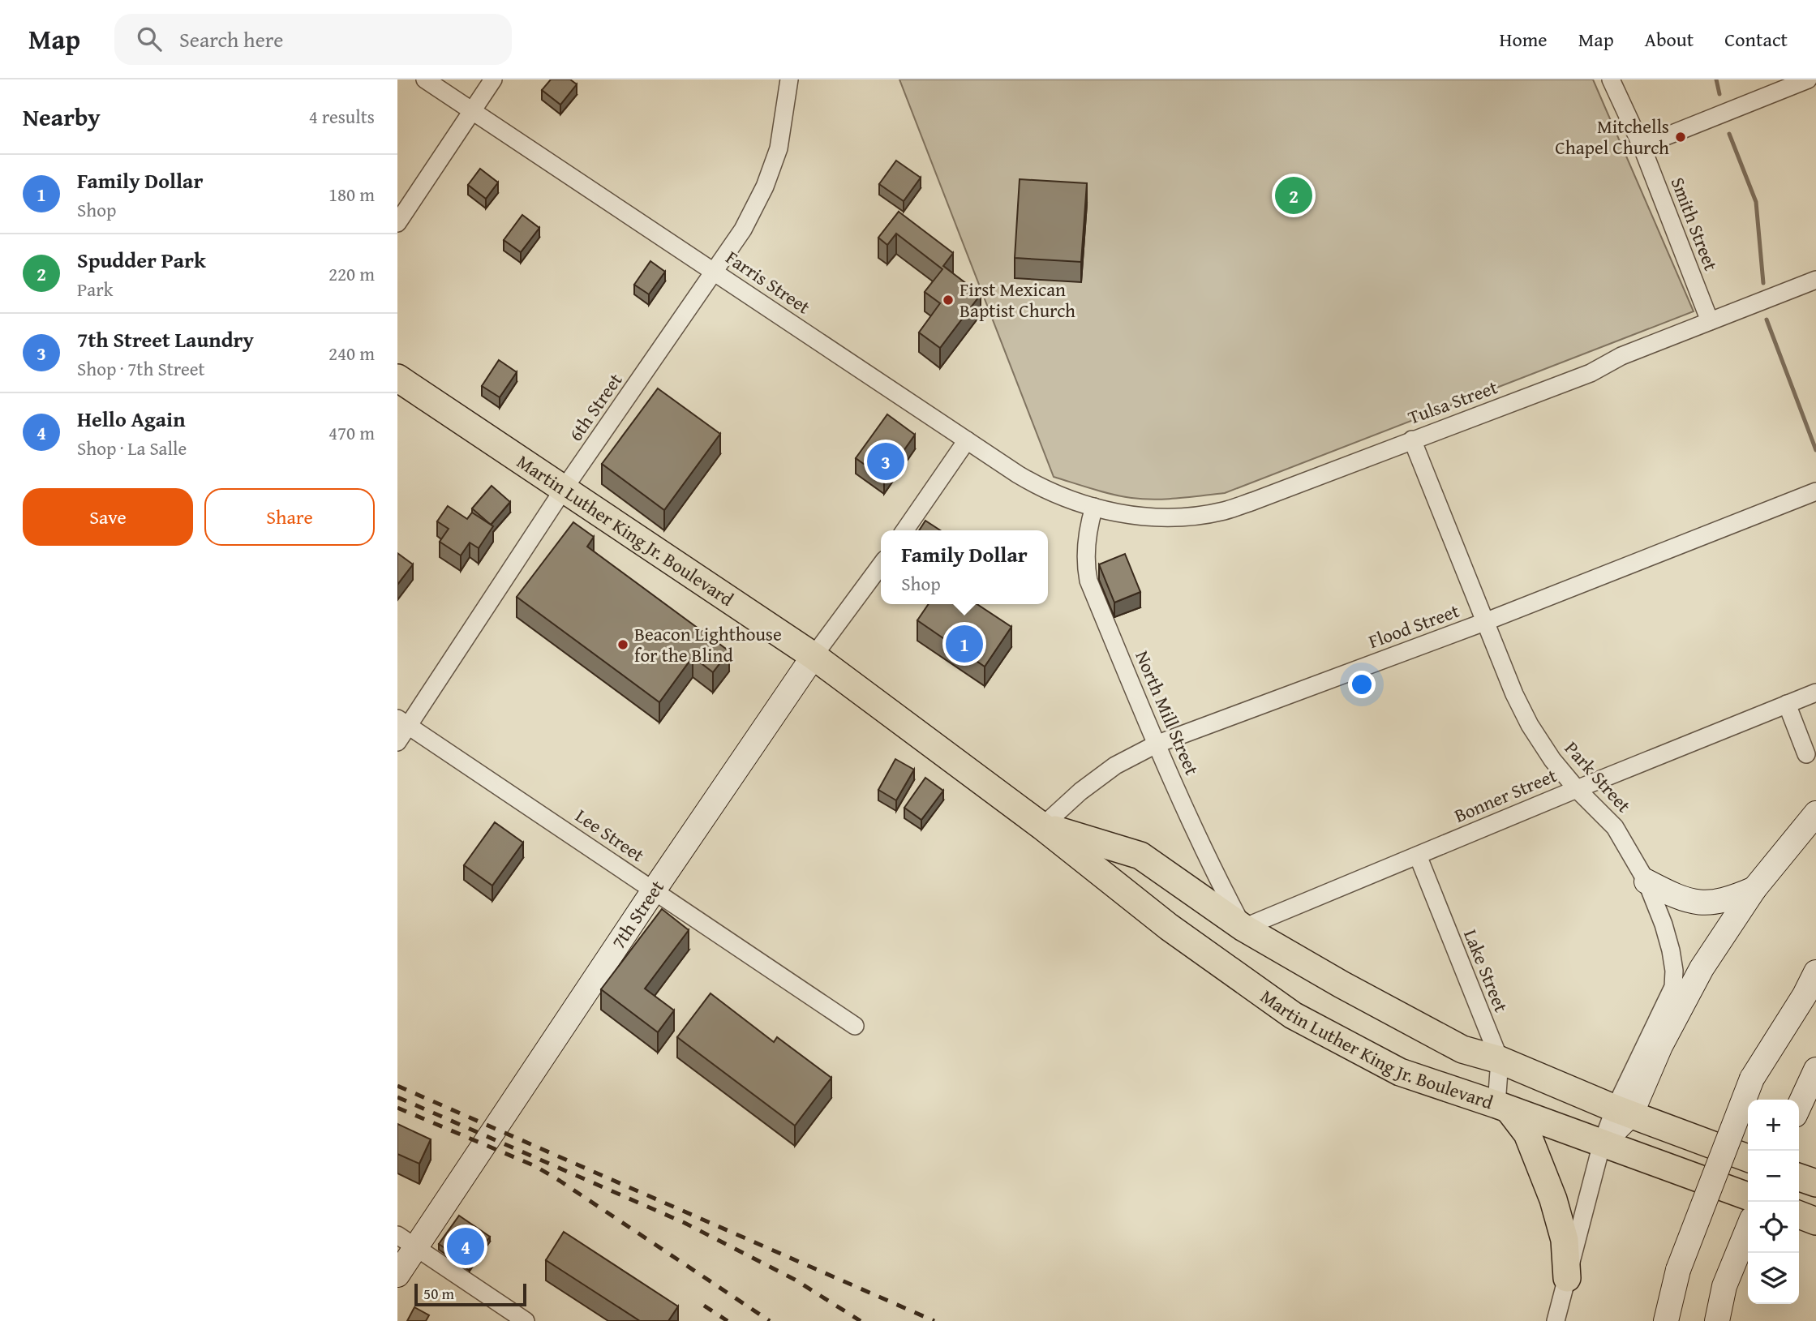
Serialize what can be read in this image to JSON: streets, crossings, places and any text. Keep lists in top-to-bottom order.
{
  "streets": {
    "main road": ["Martin Luther King Jr. Boulevard", "7th Street"],
    "street": [
      "Smith Street",
      "Farris Street",
      "Tulsa Street",
      "6th Street",
      "Flood Street",
      "North Mill Street",
      "Park Street",
      "Bonner Street",
      "Lee Street",
      "Lake Street"
    ]
  },
  "crossings": [
    ["Smith Street", "Tulsa Street"],
    ["Farris Street", "Tulsa Street"],
    ["Farris Street", "6th Street"],
    ["Farris Street", "North Mill Street"],
    ["Tulsa Street", "North Mill Street"],
    ["Tulsa Street", "Park Street"],
    ["6th Street", "Martin Luther King Jr. Boulevard"],
    ["6th Street", "Lee Street"],
    ["Martin Luther King Jr. Boulevard", "Flood Street"],
    ["Martin Luther King Jr. Boulevard", "North Mill Street"],
    ["Martin Luther King Jr. Boulevard", "Park Street"],
    ["Martin Luther King Jr. Boulevard", "Bonner Street"],
    ["Martin Luther King Jr. Boulevard", "7th Street"],
    ["Martin Luther King Jr. Boulevard", "Lake Street"],
    ["Flood Street", "North Mill Street"],
    ["Flood Street", "Park Street"],
    ["North Mill Street", "Bonner Street"],
    ["Park Street", "Bonner Street"],
    ["Bonner Street", "Lake Street"],
    ["Lee Street", "7th Street"]
  ],
  "places": ["Mitchells Chapel Church", "First Mexican Baptist Church", "Beacon Lighthouse for the Blind"],
  "scale_bar": "50 m",
  "page": {
    "header": "Map",
    "search": "Search here",
    "nav": [
      "Home",
      "Map",
      "About",
      "Contact"
    ],
    "heading": ["Nearby", "4 results"],
    "list": [
      {
        "mark": "1",
        "name": "Family Dollar",
        "note": "Shop",
        "value": "180 m"
      },
      {
        "mark": "2",
        "name": "Spudder Park",
        "note": "Park",
        "value": "220 m"
      },
      {
        "mark": "3",
        "name": "7th Street Laundry",
        "note": "Shop · 7th Street",
        "value": "240 m"
      },
      {
        "mark": "4",
        "name": "Hello Again",
        "note": "Shop · La Salle",
        "value": "470 m"
      }
    ],
    "pins": [
      "2",
      "3",
      "1",
      "4"
    ],
    "buttons": ["Save", "Share"],
    "popup": ["Family Dollar", "Shop"],
    "map_buttons": ["+", "−"],
    "scale": "50 m"
  }
}
